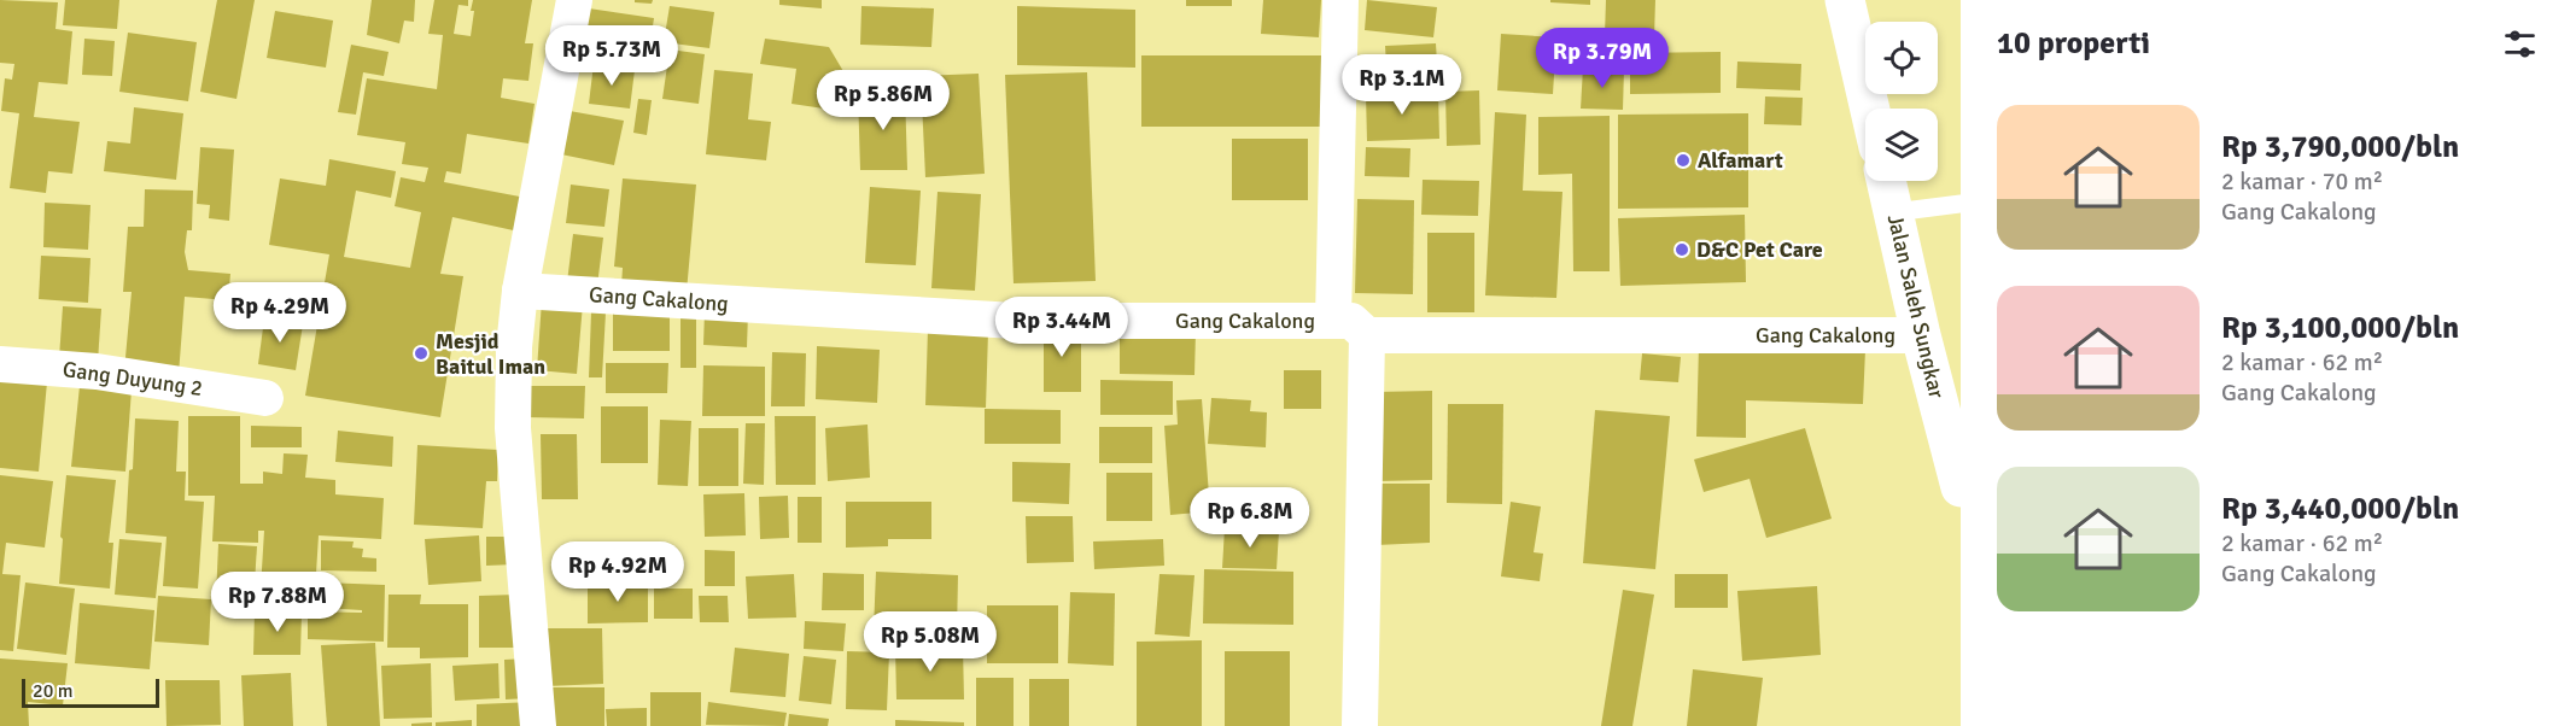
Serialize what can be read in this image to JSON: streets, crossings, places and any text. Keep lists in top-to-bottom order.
{
  "streets": {
    "highway": ["Jalan Saleh Sungkar"],
    "street": ["Gang Cakalong", "Gang Duyung 2"]
  },
  "crossings": [
    ["Gang Cakalong", "Jalan Saleh Sungkar"]
  ],
  "places": ["Alfamart", "D&C Pet Care", "Mesjid Baitul Iman"],
  "scale_bar": "20 m",
  "page": {
    "heading": "10 properti",
    "price": [
      "Rp 5.73M",
      "Rp 3.79M",
      "Rp 3.1M",
      "Rp 5.86M",
      "Rp 4.29M",
      "Rp 3.44M",
      "Rp 6.8M",
      "Rp 4.92M",
      "Rp 7.88M",
      "Rp 5.08M"
    ],
    "list": [
      {
        "name": "Rp 3,790,000/bln",
        "note": "2 kamar · 70 m² · Gang Cakalong"
      },
      {
        "name": "Rp 3,100,000/bln",
        "note": "2 kamar · 62 m² · Gang Cakalong"
      },
      {
        "name": "Rp 3,440,000/bln",
        "note": "2 kamar · 62 m² · Gang Cakalong"
      }
    ],
    "scale": "20 m"
  }
}
